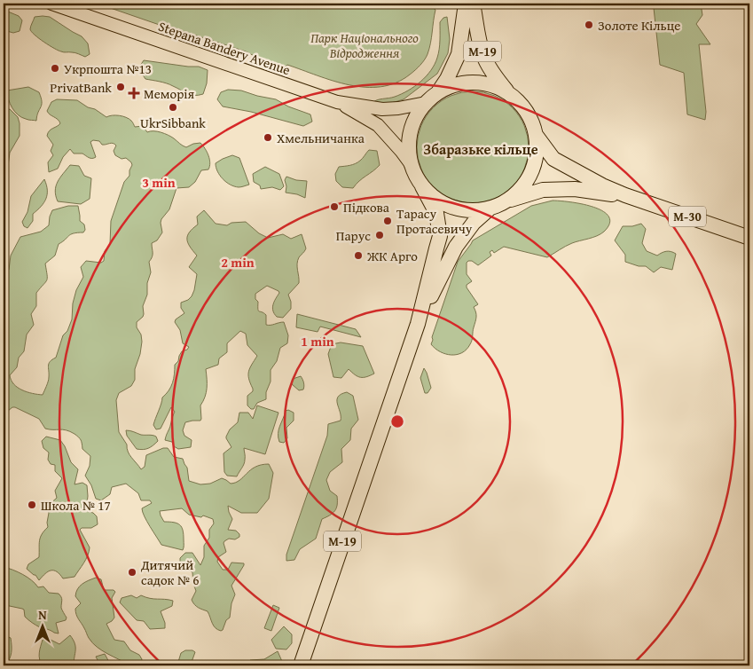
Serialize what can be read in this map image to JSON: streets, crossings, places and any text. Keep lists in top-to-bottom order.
{
  "streets": {
    "highway": ["М-19", "М-30"],
    "main road": ["Stepana Bandery Avenue"]
  },
  "crossings": [
    ["Stepana Bandery Avenue", "М-19"],
    ["Stepana Bandery Avenue", "М-30"],
    ["М-19", "М-30"]
  ],
  "districts": ["Збаразьке кільце"],
  "parks": ["Парк Національного Відродження"],
  "places": {
    "other": [
      "Золоте Кільце",
      "Укрпошта №13",
      "PrivatBank",
      "UkrSibbank",
      "Хмельничанка",
      "Підкова",
      "Тарасу Протасевичу",
      "Парус",
      "ЖК Арго",
      "Школа № 17",
      "Дитячий садок № 6"
    ],
    "health": ["Меморія"]
  },
  "north": "top",
  "rings": ["3 min", "2 min", "1 min"]
}
